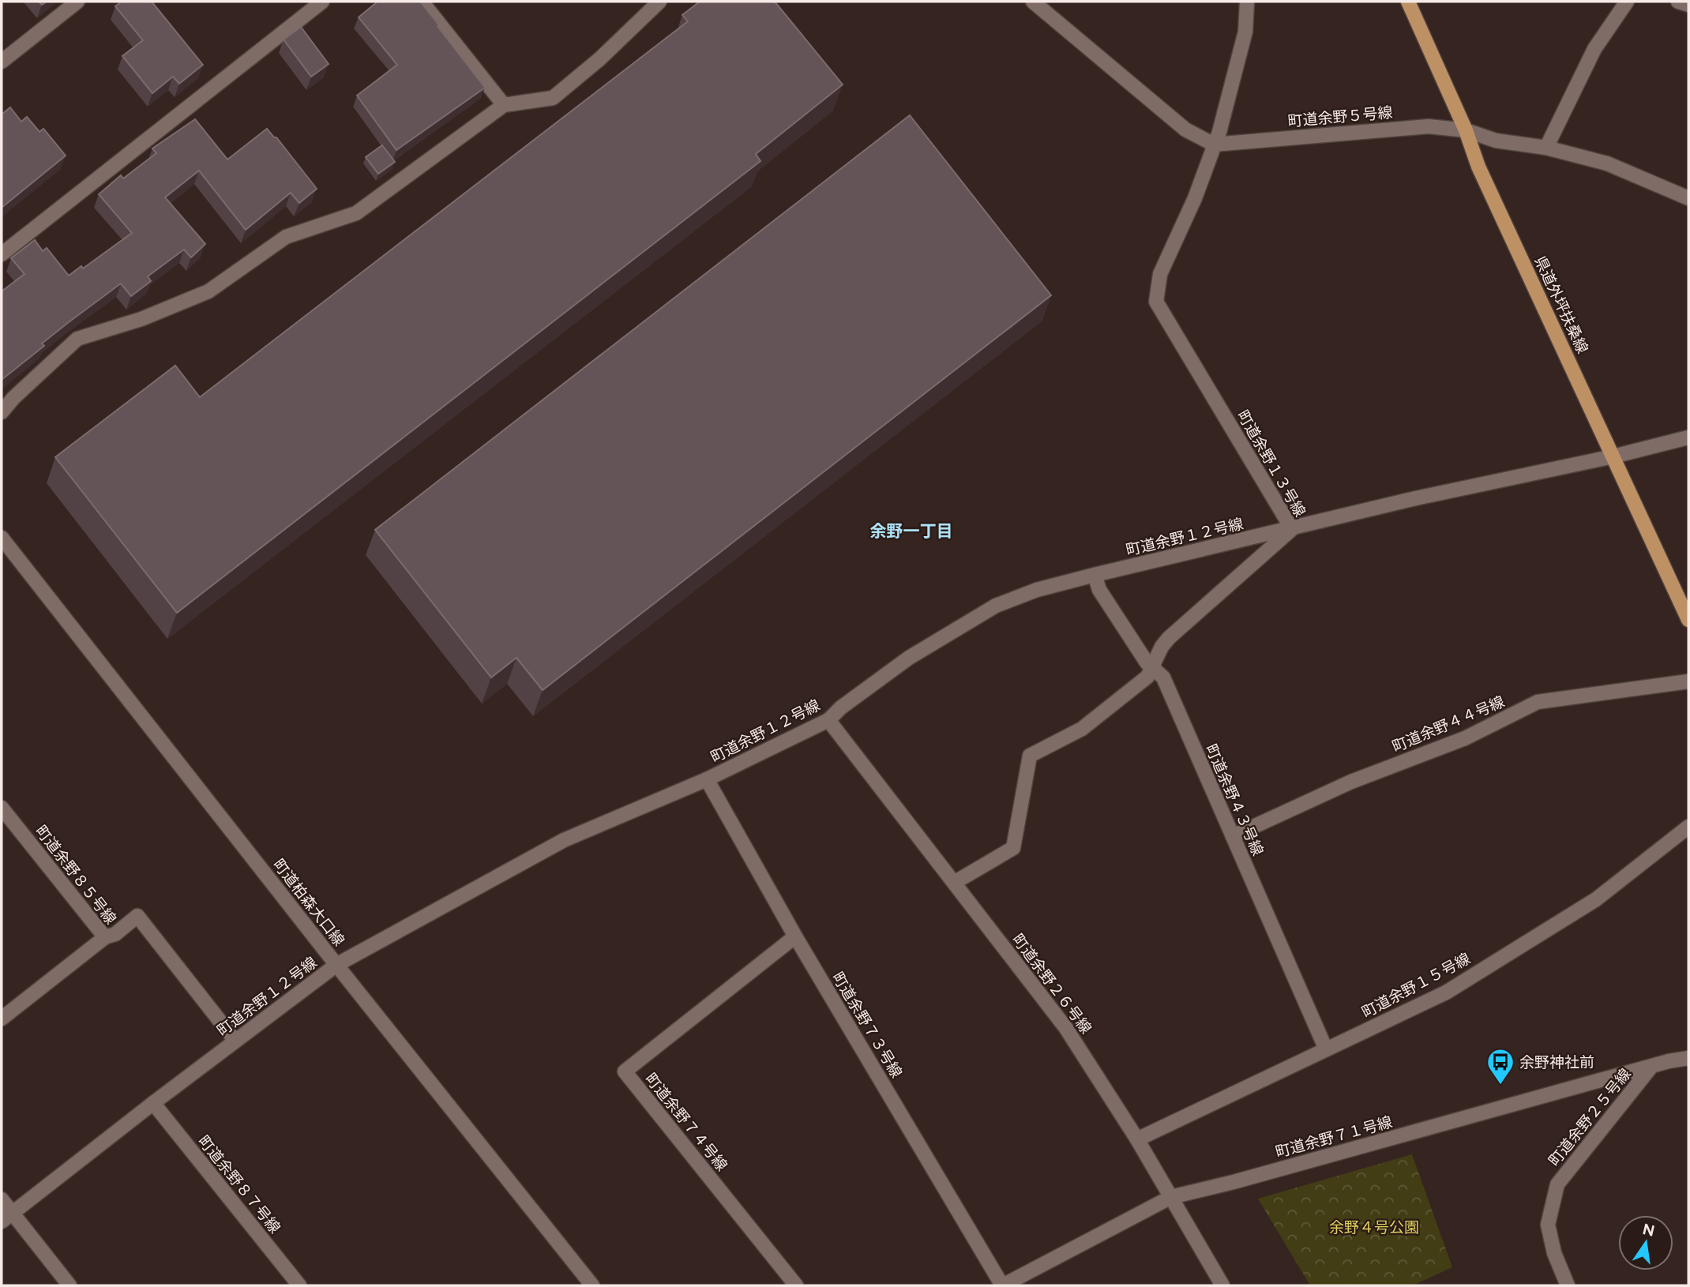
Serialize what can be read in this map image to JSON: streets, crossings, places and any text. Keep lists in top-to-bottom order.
{
  "streets": {
    "main road": ["県道外坪扶桑線"],
    "street": [
      "町道余野５号線",
      "町道余野１３号線",
      "町道余野１２号線",
      "町道余野４４号線",
      "町道余野４３号線",
      "町道余野８５号線",
      "町道柏森大口線",
      "町道余野２６号線",
      "町道余野１５号線",
      "町道余野７３号線",
      "町道余野２５号線",
      "町道余野７４号線",
      "町道余野７１号線",
      "町道余野８７号線"
    ]
  },
  "crossings": [
    ["町道余野５号線", "県道外坪扶桑線"],
    ["町道余野５号線", "町道余野１３号線"],
    ["県道外坪扶桑線", "町道余野１２号線"],
    ["町道余野１３号線", "町道余野１２号線"],
    ["町道余野１３号線", "町道余野４３号線"],
    ["町道余野１３号線", "町道余野２６号線"],
    ["町道余野１２号線", "町道余野４３号線"],
    ["町道余野１２号線", "町道柏森大口線"],
    ["町道余野１２号線", "町道余野２６号線"],
    ["町道余野１２号線", "町道余野７３号線"],
    ["町道余野１２号線", "町道余野８７号線"],
    ["町道余野４４号線", "町道余野４３号線"],
    ["町道余野４３号線", "町道余野１５号線"],
    ["町道余野２６号線", "町道余野１５号線"],
    ["町道余野２６号線", "町道余野７１号線"],
    ["町道余野７３号線", "町道余野７４号線"],
    ["町道余野７３号線", "町道余野７１号線"],
    ["町道余野２５号線", "町道余野７１号線"]
  ],
  "districts": ["余野一丁目"],
  "parks": ["余野４号公園"],
  "places": {
    "bus stop": ["余野神社前"]
  },
  "north": "top"
}
